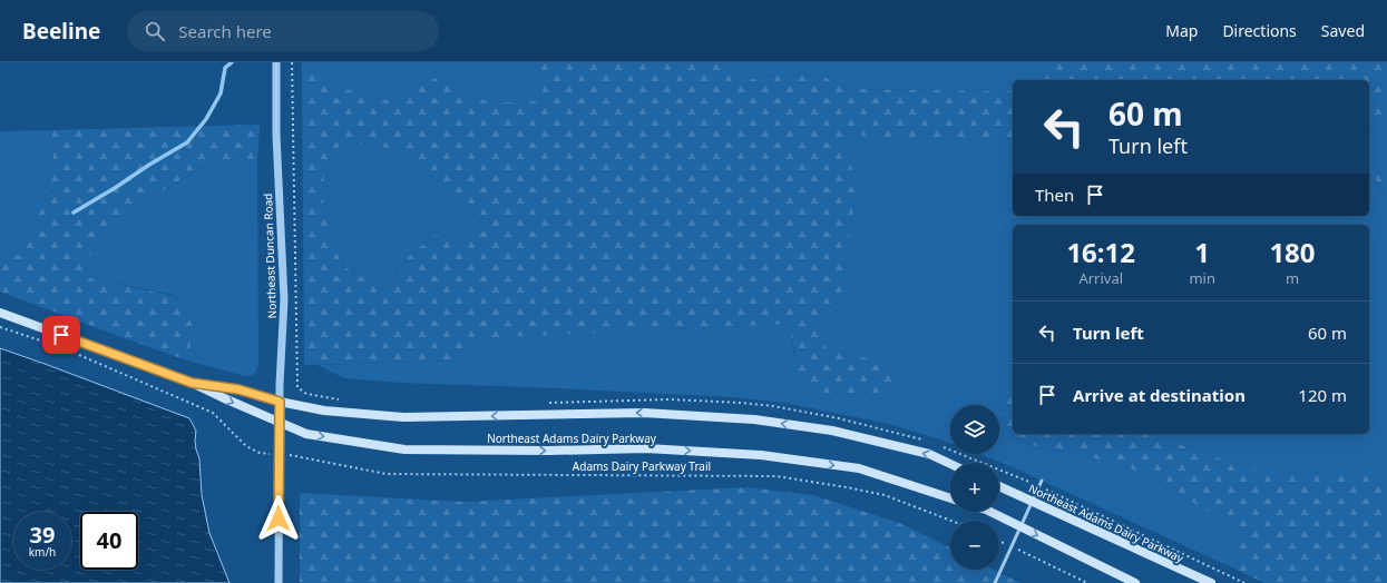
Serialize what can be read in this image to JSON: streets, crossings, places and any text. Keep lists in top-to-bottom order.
{
  "streets": {
    "main road": ["Northeast Adams Dairy Parkway"],
    "street": ["Northeast Duncan Road"],
    "path": ["Adams Dairy Parkway Trail"]
  },
  "crossings": [
    ["Northeast Duncan Road", "Northeast Adams Dairy Parkway"]
  ],
  "page": {
    "header": "Beeline",
    "search": "Search here",
    "nav": ["Map", "Directions", "Saved"],
    "turn": ["60 m", "Turn left"],
    "then": "Then",
    "eta": [
      "16:12",
      "Arrival",
      "1",
      "min",
      "180",
      "m"
    ],
    "list": [
      {
        "name": "Turn left",
        "value": "60 m"
      },
      {
        "name": "Arrive at destination",
        "value": "120 m"
      }
    ],
    "map_buttons": ["+", "−"],
    "speed": "39 km/h",
    "limit": "40"
  }
}
